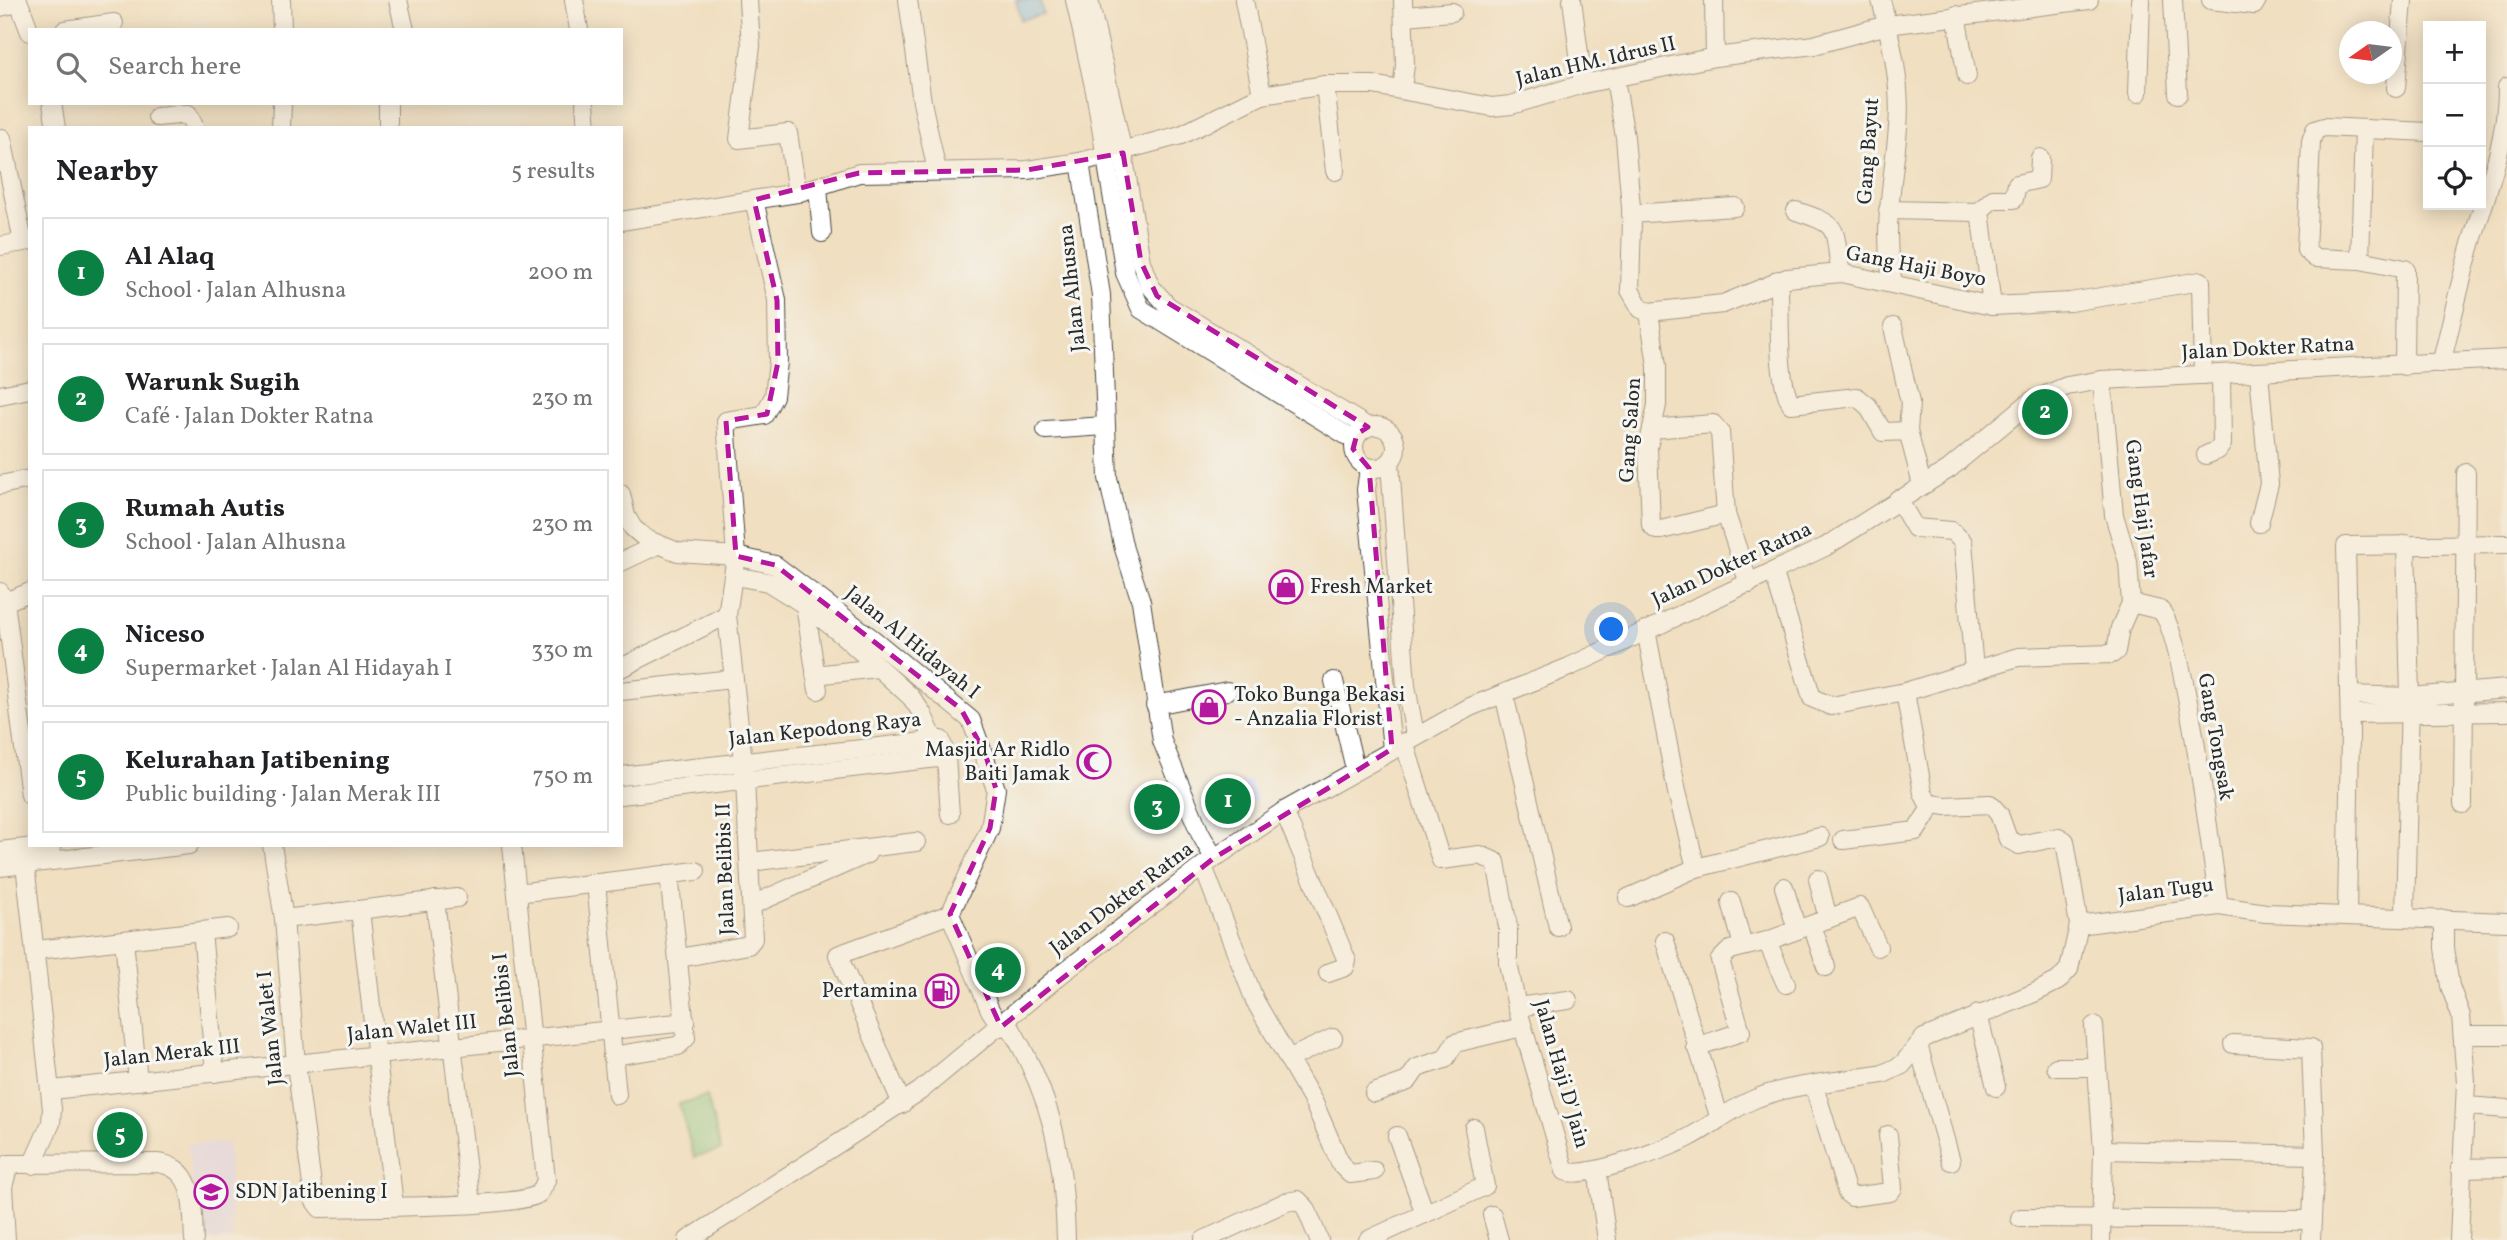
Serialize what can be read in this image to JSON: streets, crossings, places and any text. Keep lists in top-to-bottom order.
{
  "streets": {
    "street": [
      "Jalan HM. Idrus II",
      "Gang Bayut",
      "Gang Haji Boyo",
      "Jalan Alhusna",
      "Jalan Dokter Ratna",
      "Gang Salon",
      "Gang Haji Jafar",
      "Jalan Al Hidayah I",
      "Jalan Kepodong Raya",
      "Gang Tongsak",
      "Jalan Belibis II",
      "Jalan Tugu",
      "Jalan Belibis I",
      "Jalan Walet I",
      "Jalan Walet III",
      "Jalan Merak III",
      "Jalan Haji D' Jain"
    ]
  },
  "crossings": [
    ["Jalan HM. Idrus II", "Gang Bayut"],
    ["Jalan HM. Idrus II", "Jalan Alhusna"],
    ["Gang Bayut", "Gang Haji Boyo"],
    ["Gang Haji Boyo", "Jalan Dokter Ratna"],
    ["Gang Haji Boyo", "Gang Salon"],
    ["Jalan Alhusna", "Jalan Dokter Ratna"],
    ["Jalan Dokter Ratna", "Gang Haji Jafar"],
    ["Jalan Dokter Ratna", "Jalan Haji D' Jain"],
    ["Gang Haji Jafar", "Gang Tongsak"],
    ["Jalan Al Hidayah I", "Jalan Belibis II"],
    ["Jalan Kepodong Raya", "Jalan Belibis II"],
    ["Gang Tongsak", "Jalan Tugu"],
    ["Jalan Belibis I", "Jalan Walet III"],
    ["Jalan Walet I", "Jalan Walet III"],
    ["Jalan Walet I", "Jalan Merak III"],
    ["Jalan Walet III", "Jalan Merak III"]
  ],
  "places": {
    "shop": ["Fresh Market", "Toko Bunga Bekasi - Anzalia Florist"],
    "mosque": ["Masjid Ar Ridlo Baiti Jamak"],
    "fuel station": ["Pertamina"],
    "school or university": ["SDN Jatibening I"]
  },
  "north": "left",
  "page": {
    "map_buttons": ["+", "−"],
    "search": "Search here",
    "heading": ["Nearby", "5 results"],
    "list": [
      {
        "mark": "1",
        "name": "Al Alaq",
        "note": "School · Jalan Alhusna",
        "value": "200 m"
      },
      {
        "mark": "2",
        "name": "Warunk Sugih",
        "note": "Café · Jalan Dokter Ratna",
        "value": "230 m"
      },
      {
        "mark": "3",
        "name": "Rumah Autis",
        "note": "School · Jalan Alhusna",
        "value": "230 m"
      },
      {
        "mark": "4",
        "name": "Niceso",
        "note": "Supermarket · Jalan Al Hidayah I",
        "value": "330 m"
      },
      {
        "mark": "5",
        "name": "Kelurahan Jatibening",
        "note": "Public building · Jalan Merak III",
        "value": "750 m"
      }
    ],
    "pins": [
      "2",
      "1",
      "3",
      "4",
      "5"
    ]
  }
}
